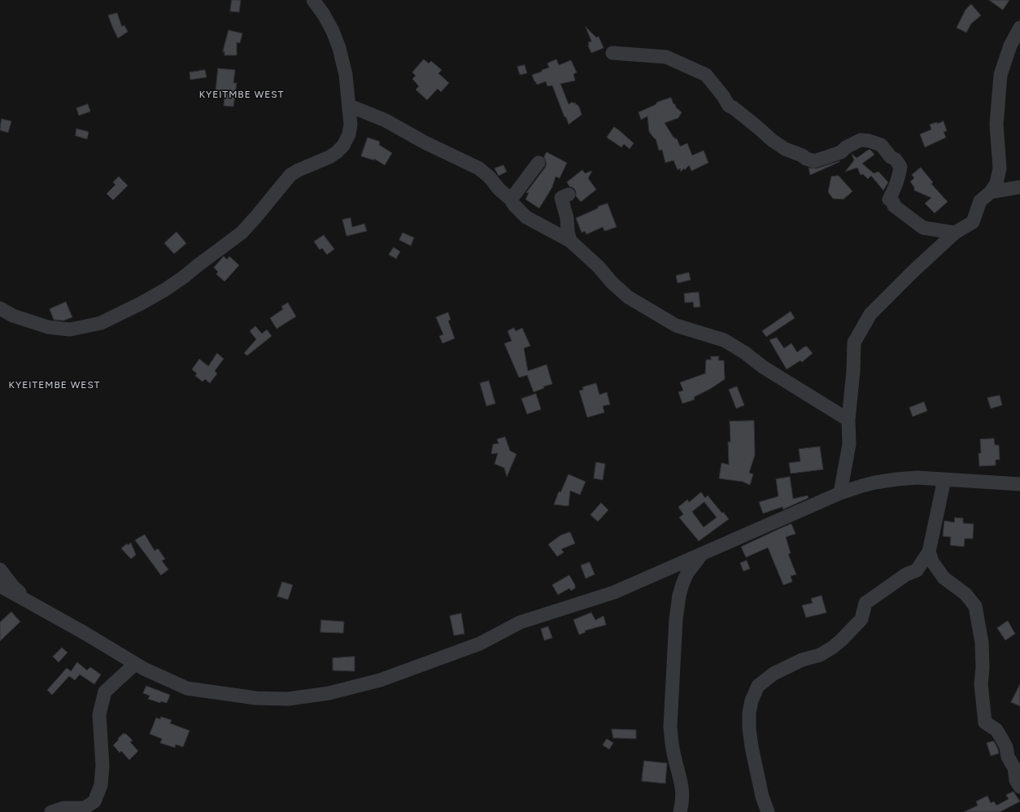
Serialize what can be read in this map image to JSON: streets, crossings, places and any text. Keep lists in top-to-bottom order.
{
  "districts": ["KYEITMBE WEST", "KYEITEMBE WEST"]
}
